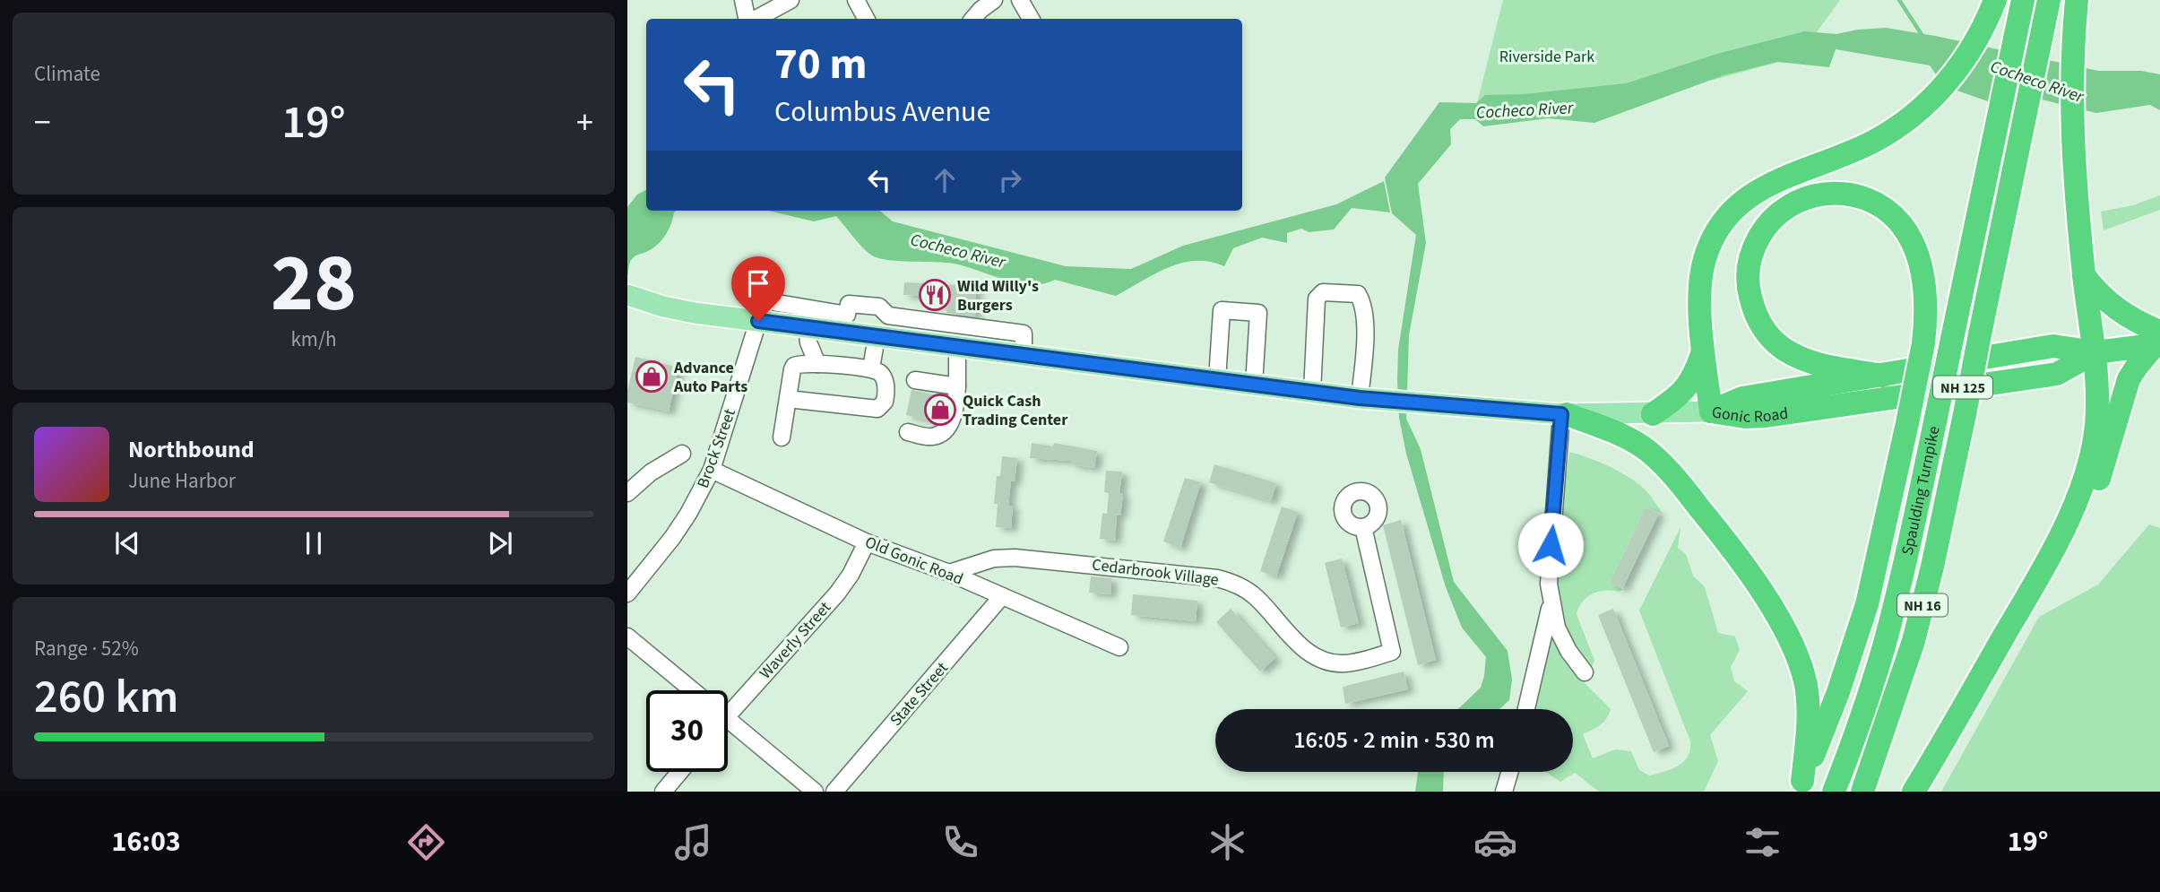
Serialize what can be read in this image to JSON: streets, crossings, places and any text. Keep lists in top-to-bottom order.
{
  "streets": {
    "highway": [
      "NH 125",
      "Gonic Road",
      "Spaulding Turnpike",
      "NH 16"
    ],
    "street": [
      "Brock Street",
      "Old Gonic Road",
      "Cedarbrook Village",
      "Waverly Street",
      "State Street"
    ]
  },
  "crossings": [
    ["NH 125", "Gonic Road"],
    ["NH 125", "Brock Street"],
    ["Brock Street", "Old Gonic Road"],
    ["Old Gonic Road", "Cedarbrook Village"],
    ["Old Gonic Road", "Waverly Street"],
    ["Old Gonic Road", "State Street"]
  ],
  "water": ["Cocheco River"],
  "parks": ["Riverside Park"],
  "places": {
    "restaurant": ["Wild Willy's Burgers"],
    "shop": ["Advance Auto Parts", "Quick Cash Trading Center"]
  },
  "page": {
    "tile": [
      "Climate",
      ["28", "km/h"],
      ["Range · 52%", "260 km"]
    ],
    "turn": ["70 m", "Columbus Avenue"],
    "heat": ["−", "19°", "+"],
    "song": ["Northbound", "June Harbor"],
    "limit": "30",
    "trip": "16:05 · 2 min · 530 m",
    "tabs": ["16:03", "19°"]
  }
}
